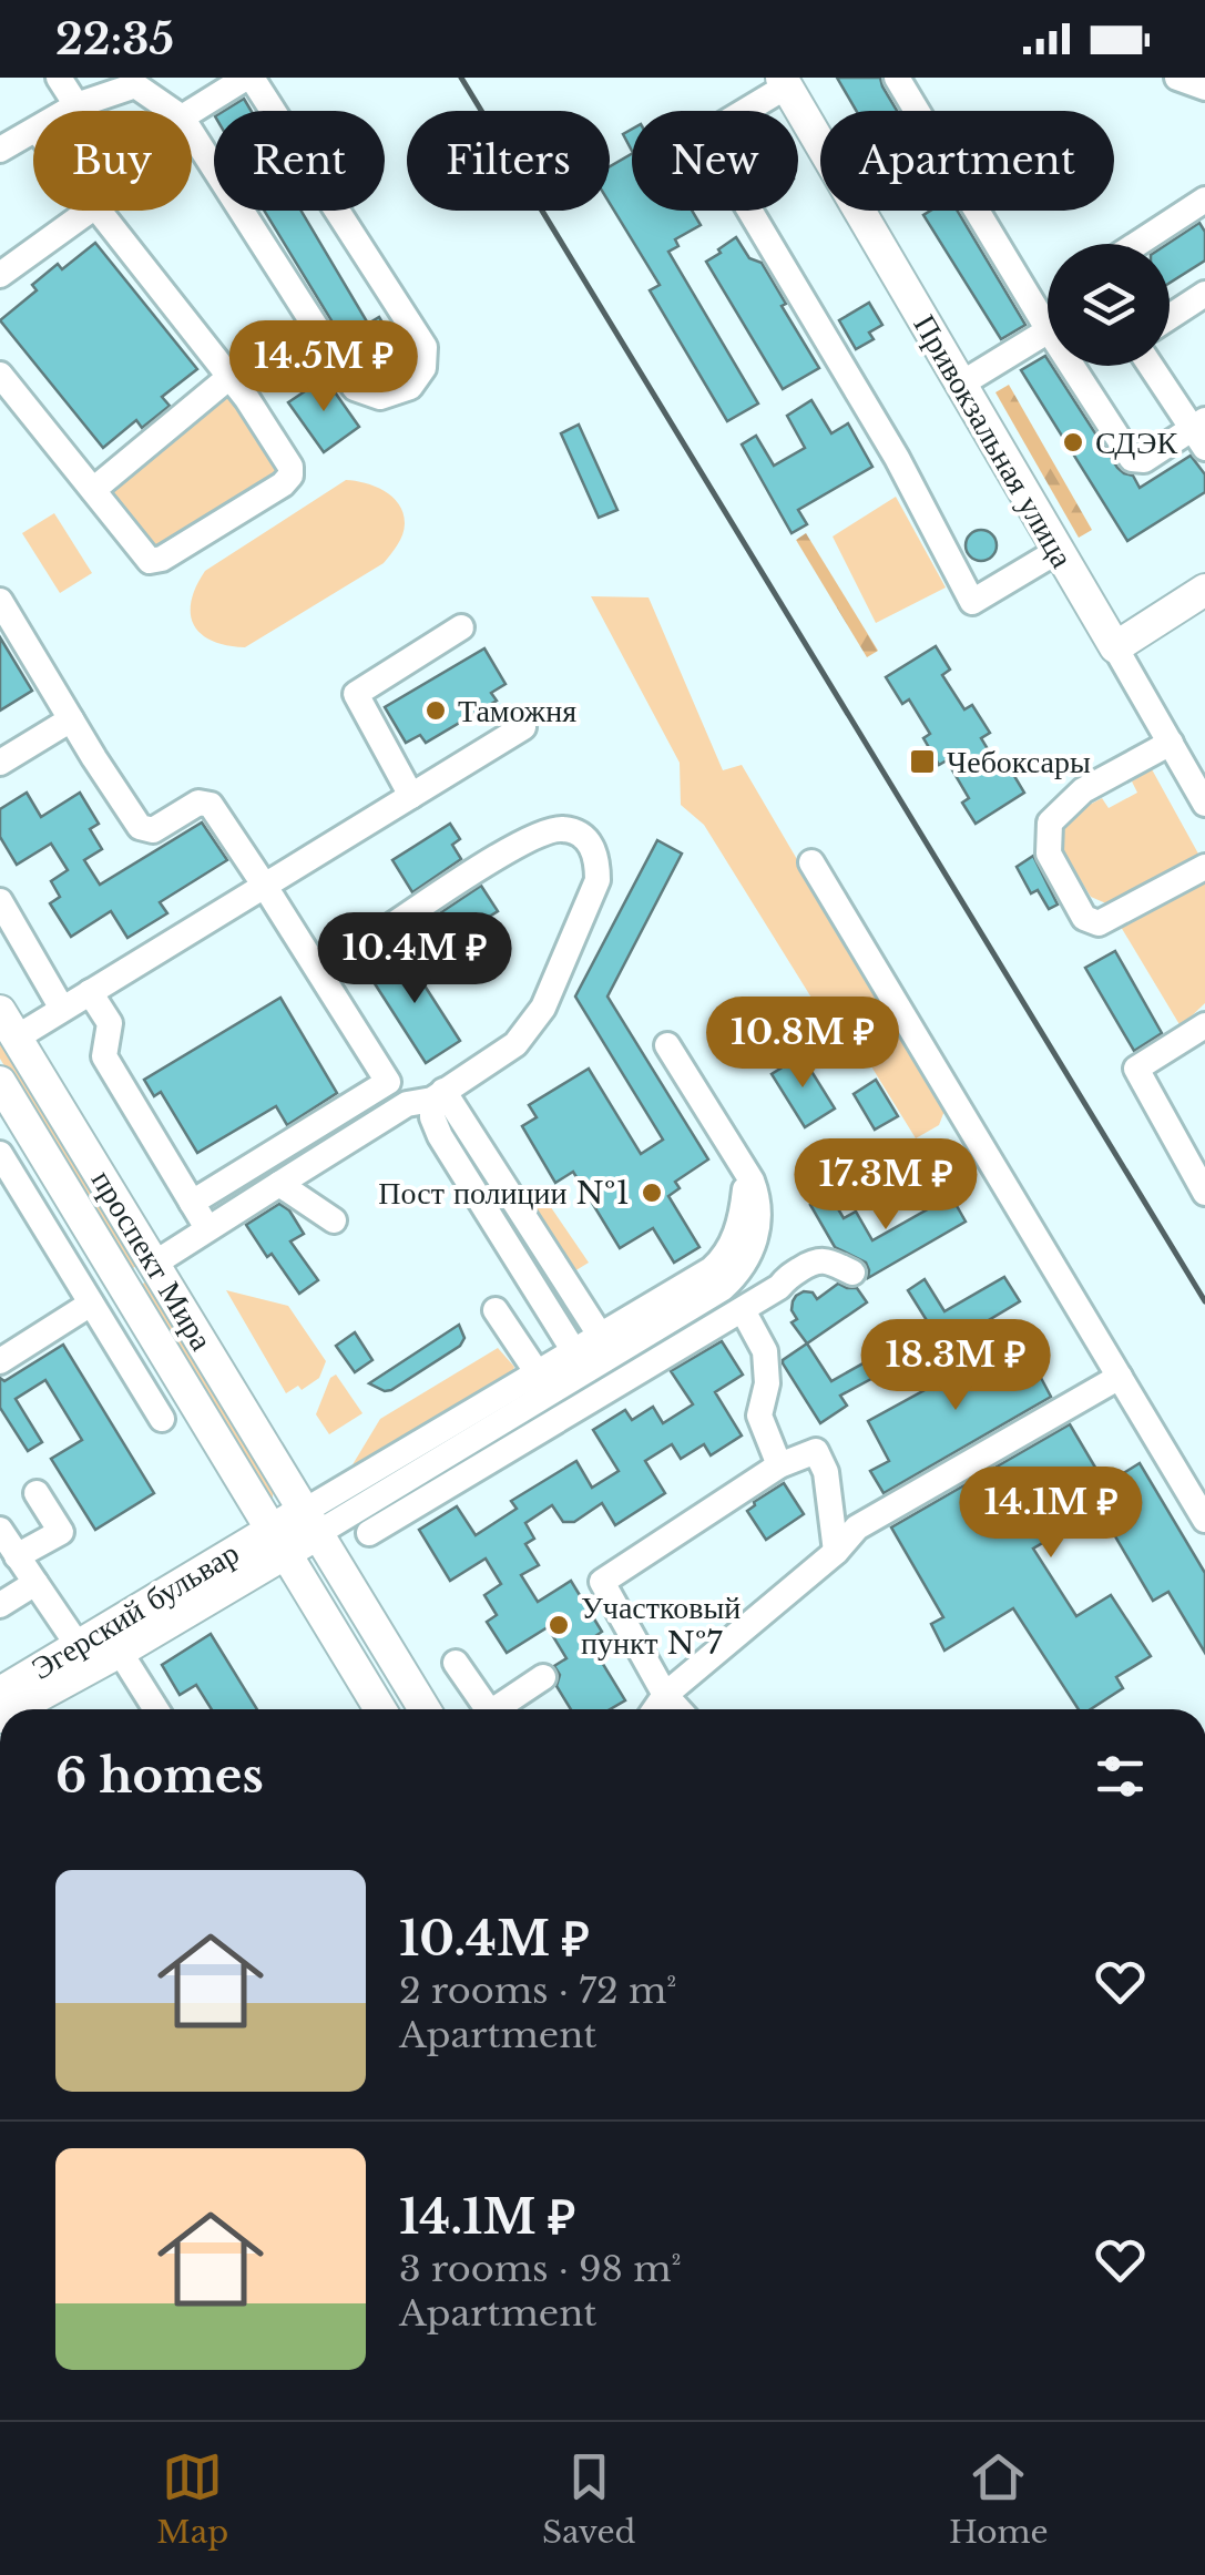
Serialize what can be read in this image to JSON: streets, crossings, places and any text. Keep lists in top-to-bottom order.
{
  "streets": {
    "main road": ["Привокзальная улица", "проспект Мира", "Эгерский бульвар"]
  },
  "crossings": [
    ["проспект Мира", "Эгерский бульвар"]
  ],
  "places": {
    "other": [
      "СДЭК",
      "Таможня",
      "Пост полиции №1",
      "Участковый пункт №7"
    ],
    "transit": ["Чебоксары"]
  },
  "page": {
    "status": "22:35",
    "chip": [
      "Buy",
      "Rent",
      "Filters",
      "New",
      "Apartment"
    ],
    "price": [
      "14.5M ₽",
      "10.4M ₽",
      "10.8M ₽",
      "17.3M ₽",
      "18.3M ₽",
      "14.1M ₽"
    ],
    "heading": "6 homes",
    "list": [
      {
        "name": "10.4M ₽",
        "note": "2 rooms · 72 m² · Apartment"
      },
      {
        "name": "14.1M ₽",
        "note": "3 rooms · 98 m² · Apartment"
      }
    ],
    "tabs": ["Map", "Saved", "Home"]
  }
}
